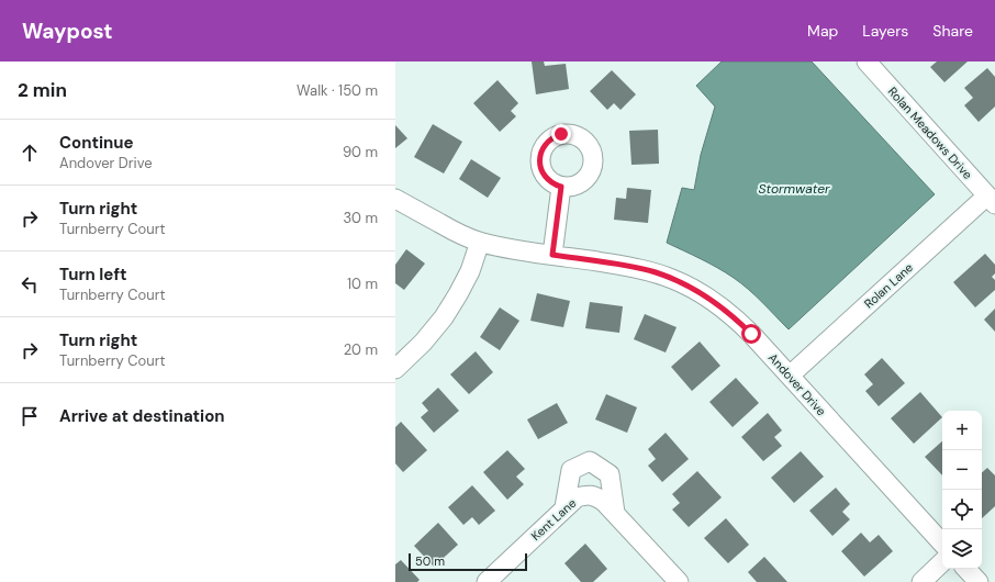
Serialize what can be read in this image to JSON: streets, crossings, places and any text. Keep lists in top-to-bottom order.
{
  "streets": {
    "street": [
      "Rolan Meadows Drive",
      "Rolan Lane",
      "Andover Drive",
      "Kent Lane"
    ]
  },
  "crossings": [
    ["Rolan Meadows Drive", "Rolan Lane"],
    ["Rolan Lane", "Andover Drive"]
  ],
  "water": ["Stormwater"],
  "scale_bar": "50 m",
  "page": {
    "header": "Waypost",
    "nav": ["Map", "Layers", "Share"],
    "heading": ["2 min", "Walk · 150 m"],
    "list": [
      ["Continue", "Andover Drive", "90 m"],
      ["Turn right", "Turnberry Court", "30 m"],
      ["Turn left", "Turnberry Court", "10 m"],
      ["Turn right", "Turnberry Court", "20 m"],
      "Arrive at destination"
    ],
    "map_buttons": ["+", "−"],
    "scale": "50 m"
  }
}
